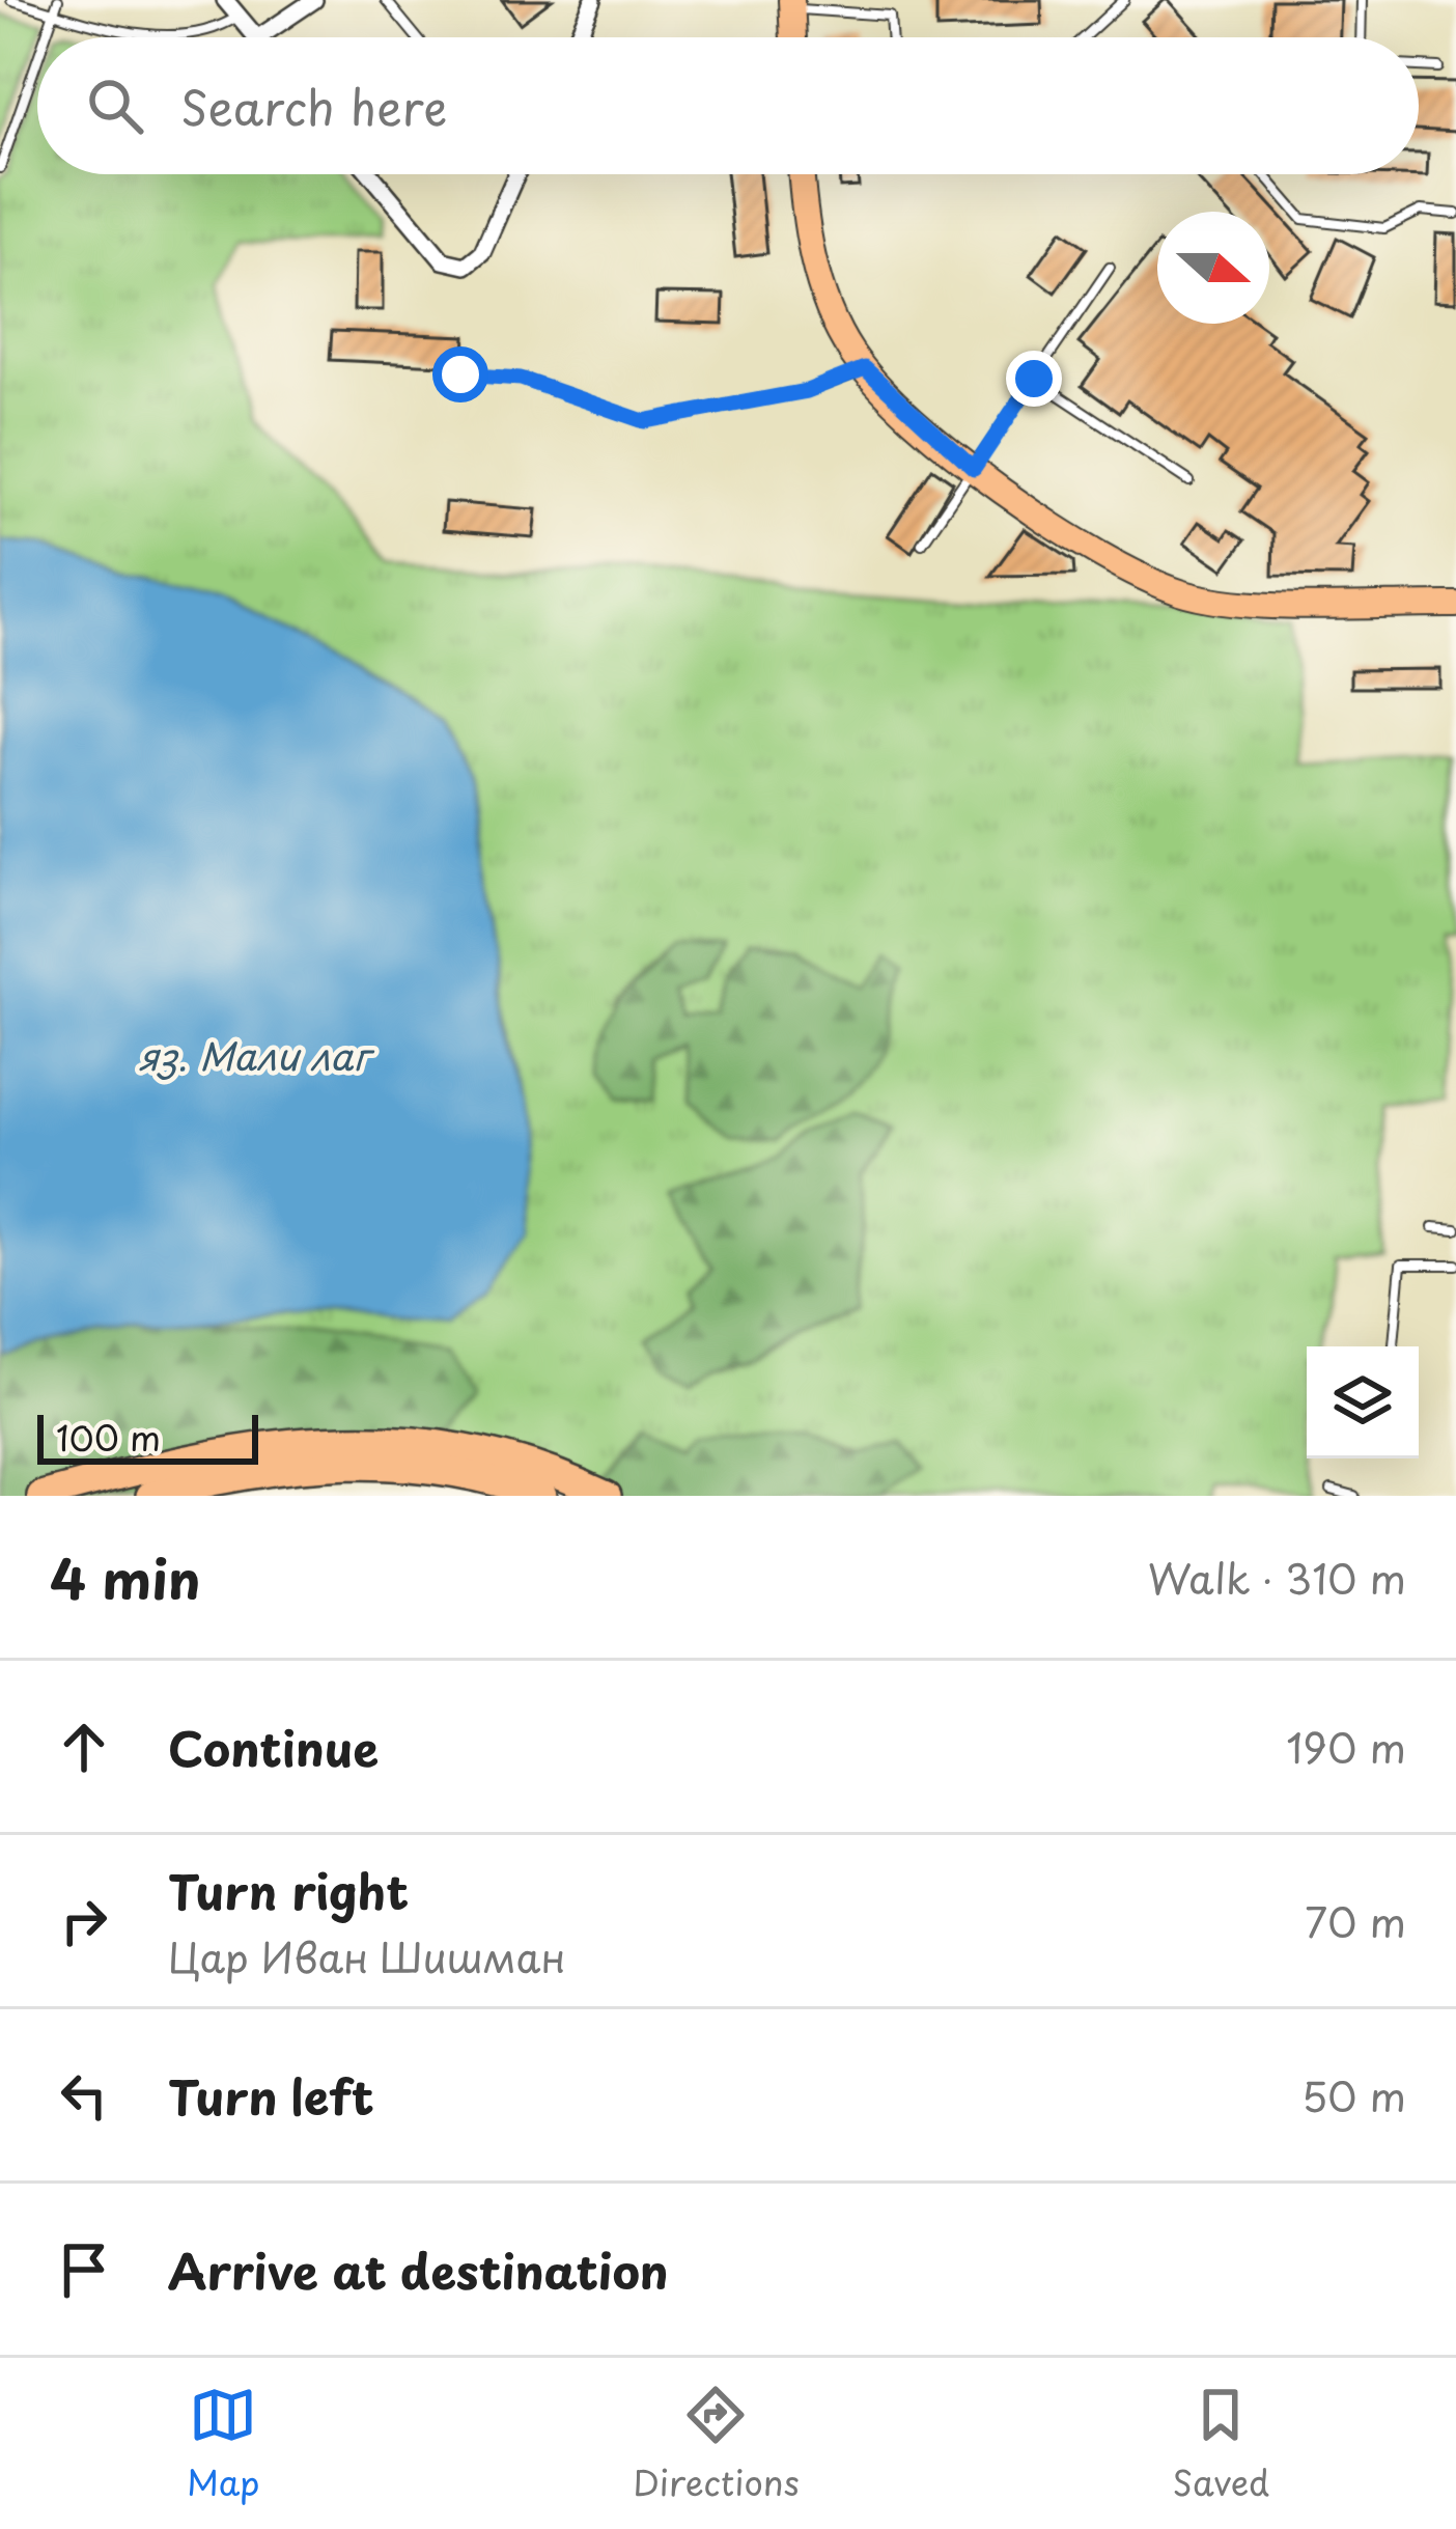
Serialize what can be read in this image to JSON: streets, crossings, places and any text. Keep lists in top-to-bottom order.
{
  "water": ["яз. Мали лаг"],
  "scale_bar": "100 m",
  "north": "right",
  "page": {
    "search": "Search here",
    "scale": "100 m",
    "heading": ["4 min", "Walk · 310 m"],
    "list": [
      ["Continue", "190 m"],
      ["Turn right", "Цар Иван Шишман", "70 m"],
      ["Turn left", "50 m"],
      "Arrive at destination"
    ],
    "nav": ["Map", "Directions", "Saved"]
  }
}
